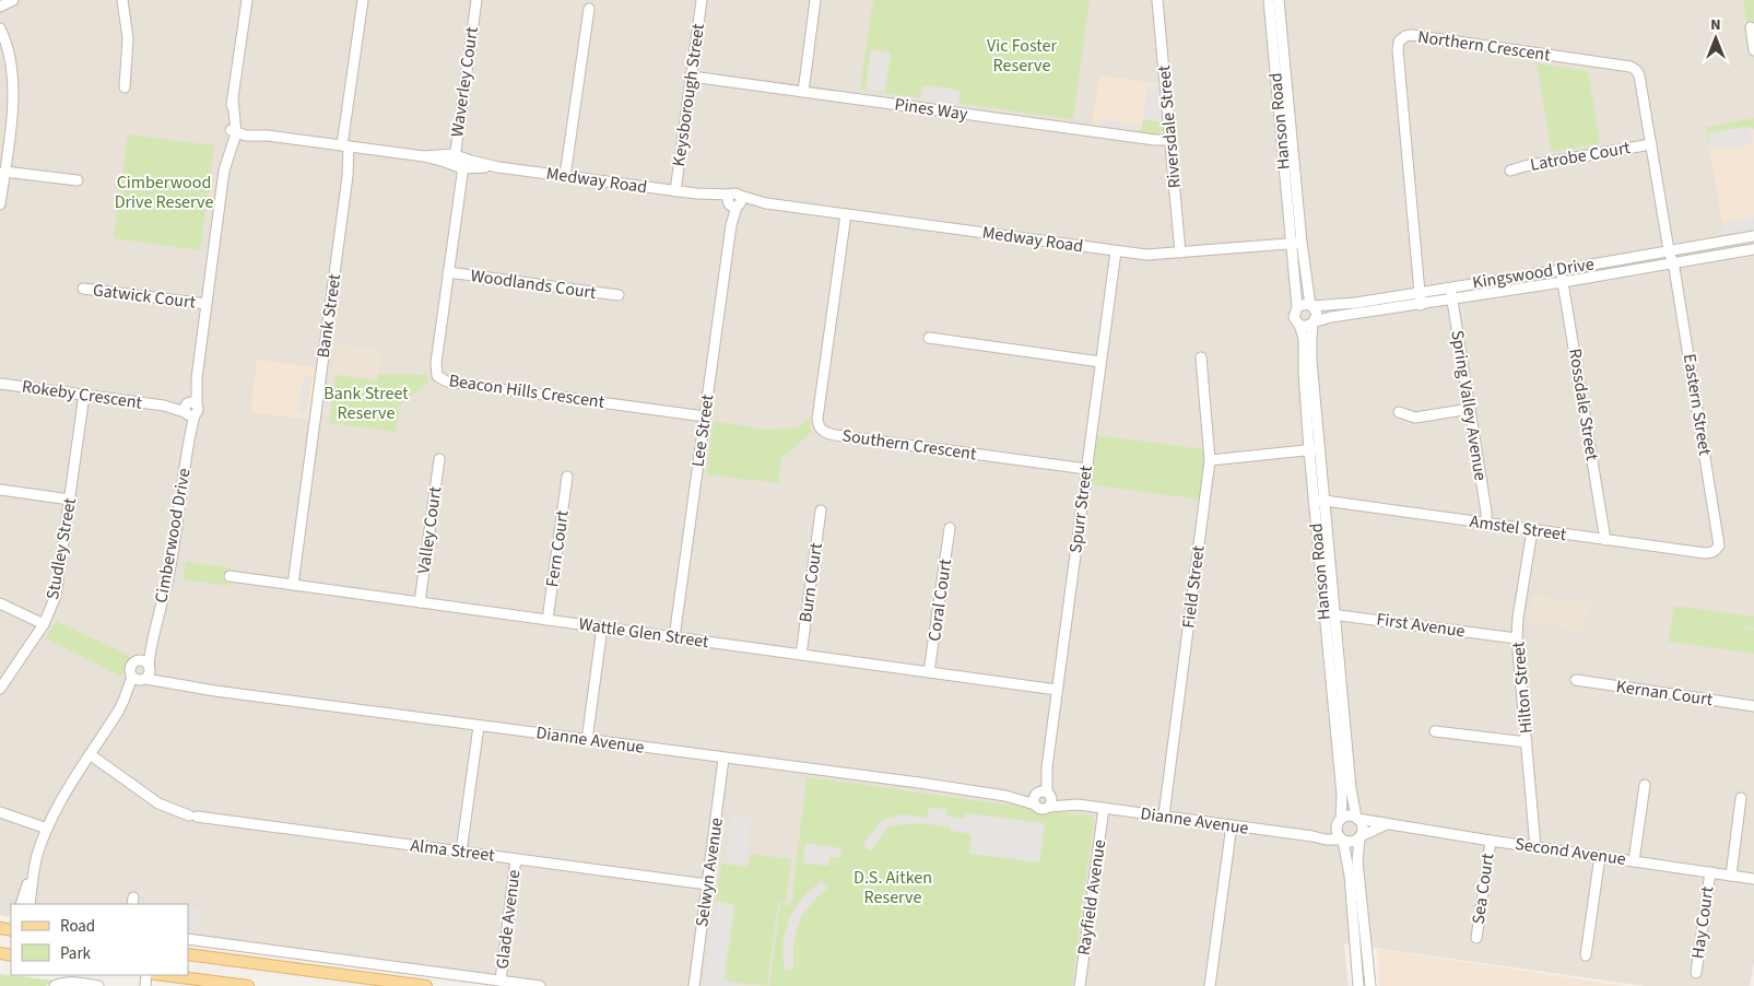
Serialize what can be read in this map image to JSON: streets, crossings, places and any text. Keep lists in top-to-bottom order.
{
  "streets": {
    "street": [
      "Northern Crescent",
      "Waverley Court",
      "Keysborough Street",
      "Pines Way",
      "Hanson Road",
      "Riversdale Street",
      "Latrobe Court",
      "Medway Road",
      "Kingswood Drive",
      "Woodlands Court",
      "Gatwick Court",
      "Bank Street",
      "Beacon Hills Crescent",
      "Rokeby Crescent",
      "Rossdale Street",
      "Eastern Street",
      "Spring Valley Avenue",
      "Lee Street",
      "Southern Crescent",
      "Spurr Street",
      "Amstel Street",
      "Valley Court",
      "Cimberwood Drive",
      "Studley Street",
      "Fern Court",
      "Burn Court",
      "Field Street",
      "Coral Court",
      "First Avenue",
      "Wattle Glen Street",
      "Hilton Street",
      "Kernan Court",
      "Dianne Avenue",
      "Alma Street",
      "Second Avenue",
      "Selwyn Avenue",
      "Sea Court",
      "Rayfield Avenue",
      "Glade Avenue",
      "Hay Court"
    ]
  },
  "crossings": [
    ["Northern Crescent", "Latrobe Court"],
    ["Northern Crescent", "Kingswood Drive"],
    ["Northern Crescent", "Eastern Street"],
    ["Waverley Court", "Medway Road"],
    ["Waverley Court", "Beacon Hills Crescent"],
    ["Keysborough Street", "Pines Way"],
    ["Keysborough Street", "Medway Road"],
    ["Pines Way", "Riversdale Street"],
    ["Hanson Road", "Medway Road"],
    ["Hanson Road", "Kingswood Drive"],
    ["Hanson Road", "Amstel Street"],
    ["Hanson Road", "First Avenue"],
    ["Hanson Road", "Dianne Avenue"],
    ["Hanson Road", "Second Avenue"],
    ["Riversdale Street", "Medway Road"],
    ["Medway Road", "Bank Street"],
    ["Medway Road", "Beacon Hills Crescent"],
    ["Medway Road", "Lee Street"],
    ["Medway Road", "Southern Crescent"],
    ["Medway Road", "Spurr Street"],
    ["Medway Road", "Cimberwood Drive"],
    ["Kingswood Drive", "Rossdale Street"],
    ["Kingswood Drive", "Eastern Street"],
    ["Kingswood Drive", "Spring Valley Avenue"],
    ["Woodlands Court", "Beacon Hills Crescent"],
    ["Gatwick Court", "Cimberwood Drive"],
    ["Bank Street", "Wattle Glen Street"],
    ["Beacon Hills Crescent", "Lee Street"],
    ["Rokeby Crescent", "Cimberwood Drive"],
    ["Rokeby Crescent", "Studley Street"],
    ["Rossdale Street", "Amstel Street"],
    ["Eastern Street", "Amstel Street"],
    ["Spring Valley Avenue", "Amstel Street"],
    ["Lee Street", "Wattle Glen Street"],
    ["Southern Crescent", "Spurr Street"],
    ["Spurr Street", "Wattle Glen Street"],
    ["Spurr Street", "Dianne Avenue"],
    ["Amstel Street", "Hilton Street"],
    ["Valley Court", "Wattle Glen Street"],
    ["Cimberwood Drive", "Dianne Avenue"],
    ["Fern Court", "Wattle Glen Street"],
    ["Burn Court", "Wattle Glen Street"],
    ["Field Street", "Dianne Avenue"],
    ["Coral Court", "Wattle Glen Street"],
    ["First Avenue", "Hilton Street"],
    ["Hilton Street", "Second Avenue"],
    ["Dianne Avenue", "Second Avenue"],
    ["Dianne Avenue", "Selwyn Avenue"],
    ["Dianne Avenue", "Rayfield Avenue"],
    ["Alma Street", "Selwyn Avenue"],
    ["Alma Street", "Glade Avenue"],
    ["Second Avenue", "Sea Court"],
    ["Second Avenue", "Hay Court"]
  ],
  "parks": [
    "Vic Foster Reserve",
    "Cimberwood Drive Reserve",
    "Bank Street Reserve",
    "D.S. Aitken Reserve"
  ],
  "legend": ["Road", "Park"],
  "north": "top"
}
